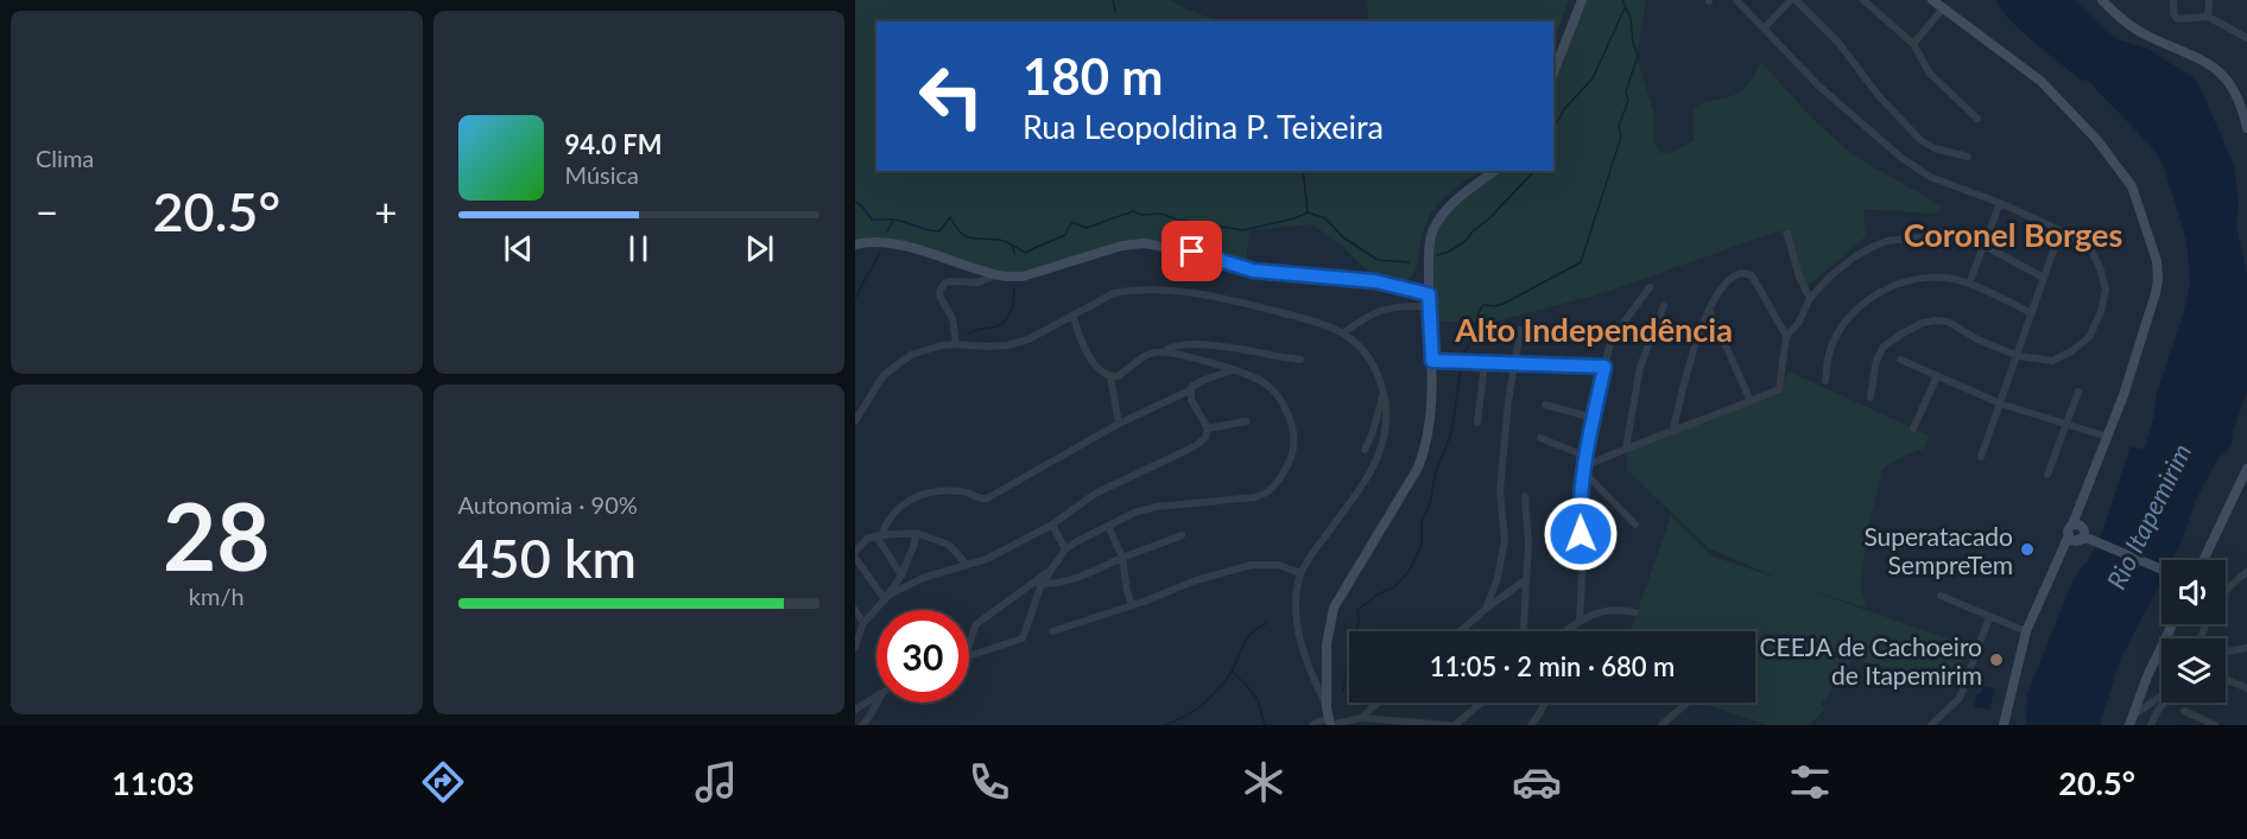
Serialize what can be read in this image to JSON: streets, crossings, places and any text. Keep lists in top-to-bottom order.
{
  "districts": ["Coronel Borges", "Alto Independência"],
  "water": ["Rio Itapemirim"],
  "places": ["Superatacado SempreTem", "CEEJA de Cachoeiro de Itapemirim"],
  "page": {
    "tile": [
      "Clima",
      ["28", "km/h"],
      ["Autonomia · 90%", "450 km"]
    ],
    "turn": ["180 m", "Rua Leopoldina P. Teixeira"],
    "song": ["94.0 FM", "Música"],
    "heat": ["−", "20.5°", "+"],
    "limit": "30",
    "trip": "11:05 · 2 min · 680 m",
    "tabs": ["11:03", "20.5°"]
  }
}
